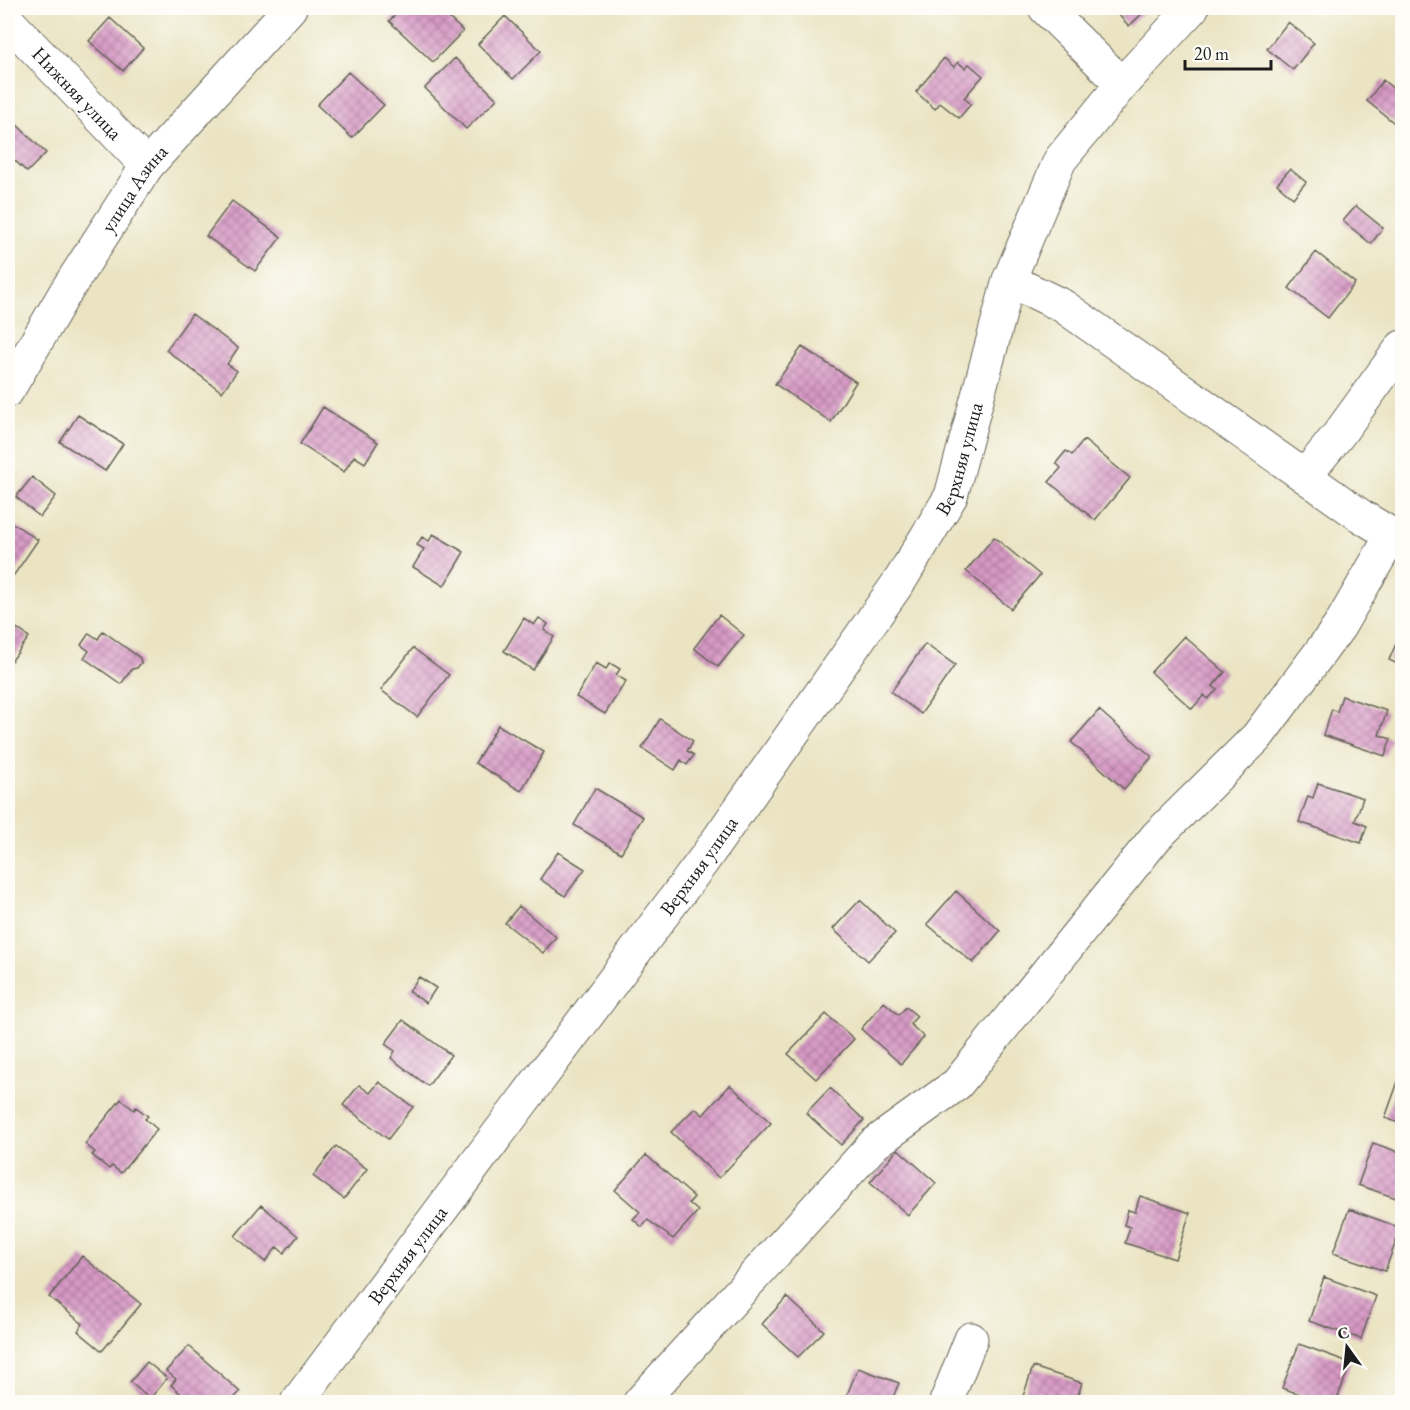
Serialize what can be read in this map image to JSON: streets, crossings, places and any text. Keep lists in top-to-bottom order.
{
  "streets": {
    "street": ["Нижняя улица", "улица Азина", "Верхняя улица"]
  },
  "crossings": [
    ["Нижняя улица", "улица Азина"]
  ],
  "scale_bar": "20 m",
  "north": "top"
}
